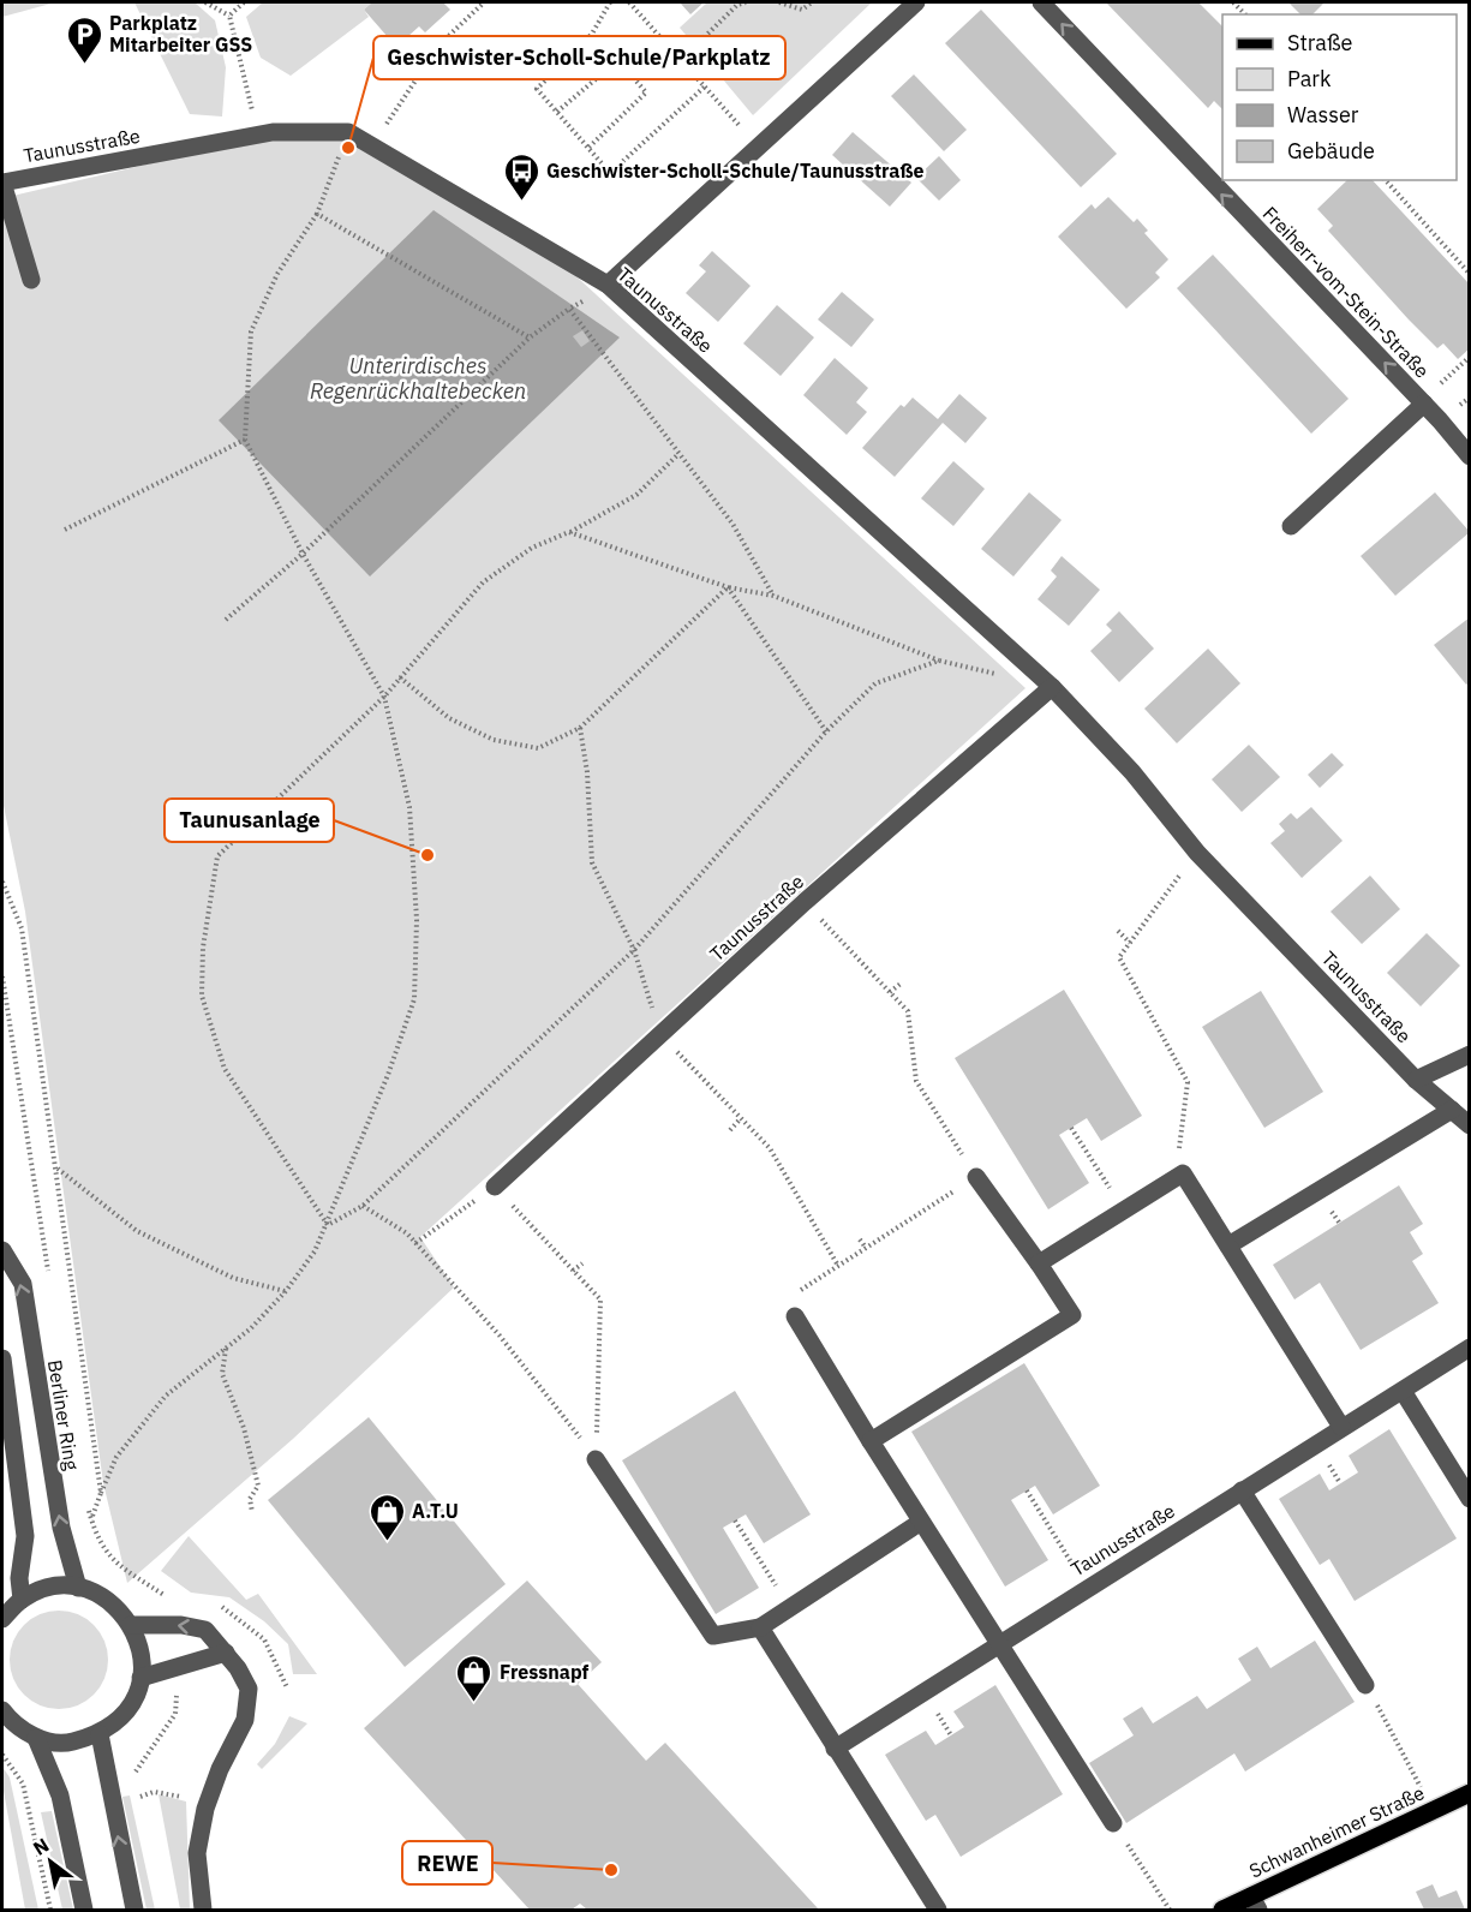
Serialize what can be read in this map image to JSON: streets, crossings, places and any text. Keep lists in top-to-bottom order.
{
  "streets": {
    "main road": ["Schwanheimer Straße"],
    "street": ["Taunusstraße", "Freiherr-vom-Stein-Straße", "Berliner Ring"]
  },
  "one_way": ["Freiherr-vom-Stein-Straße"],
  "water": ["Unterirdisches Regenrückhaltebecken"],
  "places": {
    "parking": ["Parkplatz Mitarbeiter GSS"],
    "other": ["Geschwister-Scholl-Schule/Parkplatz", "Taunusanlage", "REWE"],
    "bus stop": ["Geschwister-Scholl-Schule/Taunusstraße"],
    "shop": ["A.T.U", "Fressnapf"]
  },
  "legend": [
    "Straße",
    "Park",
    "Wasser",
    "Gebäude"
  ],
  "north": "top left"
}
